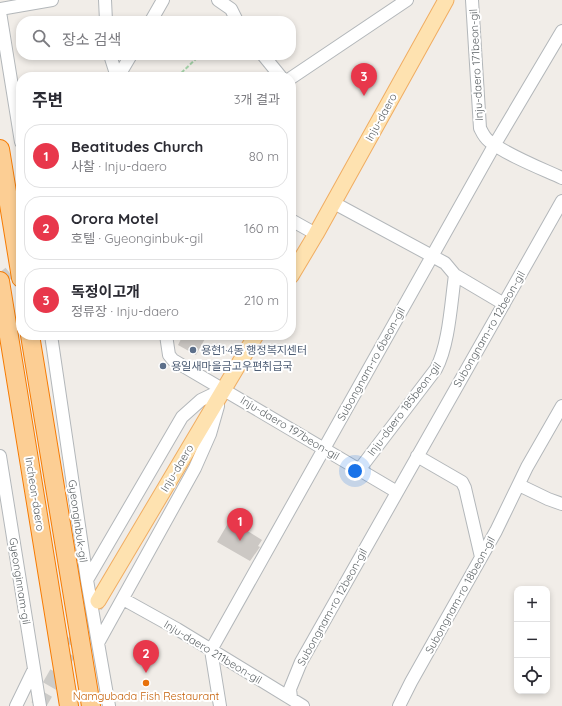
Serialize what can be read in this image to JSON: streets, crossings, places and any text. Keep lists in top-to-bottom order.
{
  "streets": {
    "highway": ["Incheon-daero"],
    "main road": ["Inju-daero"],
    "street": [
      "Inju-daero 171beon-gil",
      "Subongnam-ro 12beon-gil",
      "Subongnam-ro 6beon-gil",
      "Inju-daero 185beon-gil",
      "Inju-daero 197beon-gil",
      "Gyeonginbuk-gil",
      "Gyeonginnam-gil",
      "Subongnam-ro 18beon-gil",
      "Inju-daero 211beon-gil"
    ]
  },
  "crossings": [
    ["Inju-daero 171beon-gil", "Subongnam-ro 6beon-gil"],
    ["Inju-daero", "Inju-daero 197beon-gil"],
    ["Subongnam-ro 12beon-gil", "Inju-daero 197beon-gil"],
    ["Subongnam-ro 12beon-gil", "Inju-daero 211beon-gil"],
    ["Subongnam-ro 6beon-gil", "Inju-daero 197beon-gil"],
    ["Subongnam-ro 6beon-gil", "Inju-daero 211beon-gil"],
    ["Inju-daero 185beon-gil", "Inju-daero 197beon-gil"]
  ],
  "places": ["용현1·4동 행정복지센터", "용일새마을금고우편취급국", "Namgubada Fish Restaurant"],
  "page": {
    "search": "장소 검색",
    "pins": ["3", "1", "2"],
    "heading": ["주변", "3개 결과"],
    "list": [
      {
        "mark": "1",
        "name": "Beatitudes Church",
        "note": "사찰 · Inju-daero",
        "value": "80 m"
      },
      {
        "mark": "2",
        "name": "Orora Motel",
        "note": "호텔 · Gyeonginbuk-gil",
        "value": "160 m"
      },
      {
        "mark": "3",
        "name": "독정이고개",
        "note": "정류장 · Inju-daero",
        "value": "210 m"
      }
    ],
    "map_buttons": ["+", "−"]
  }
}
